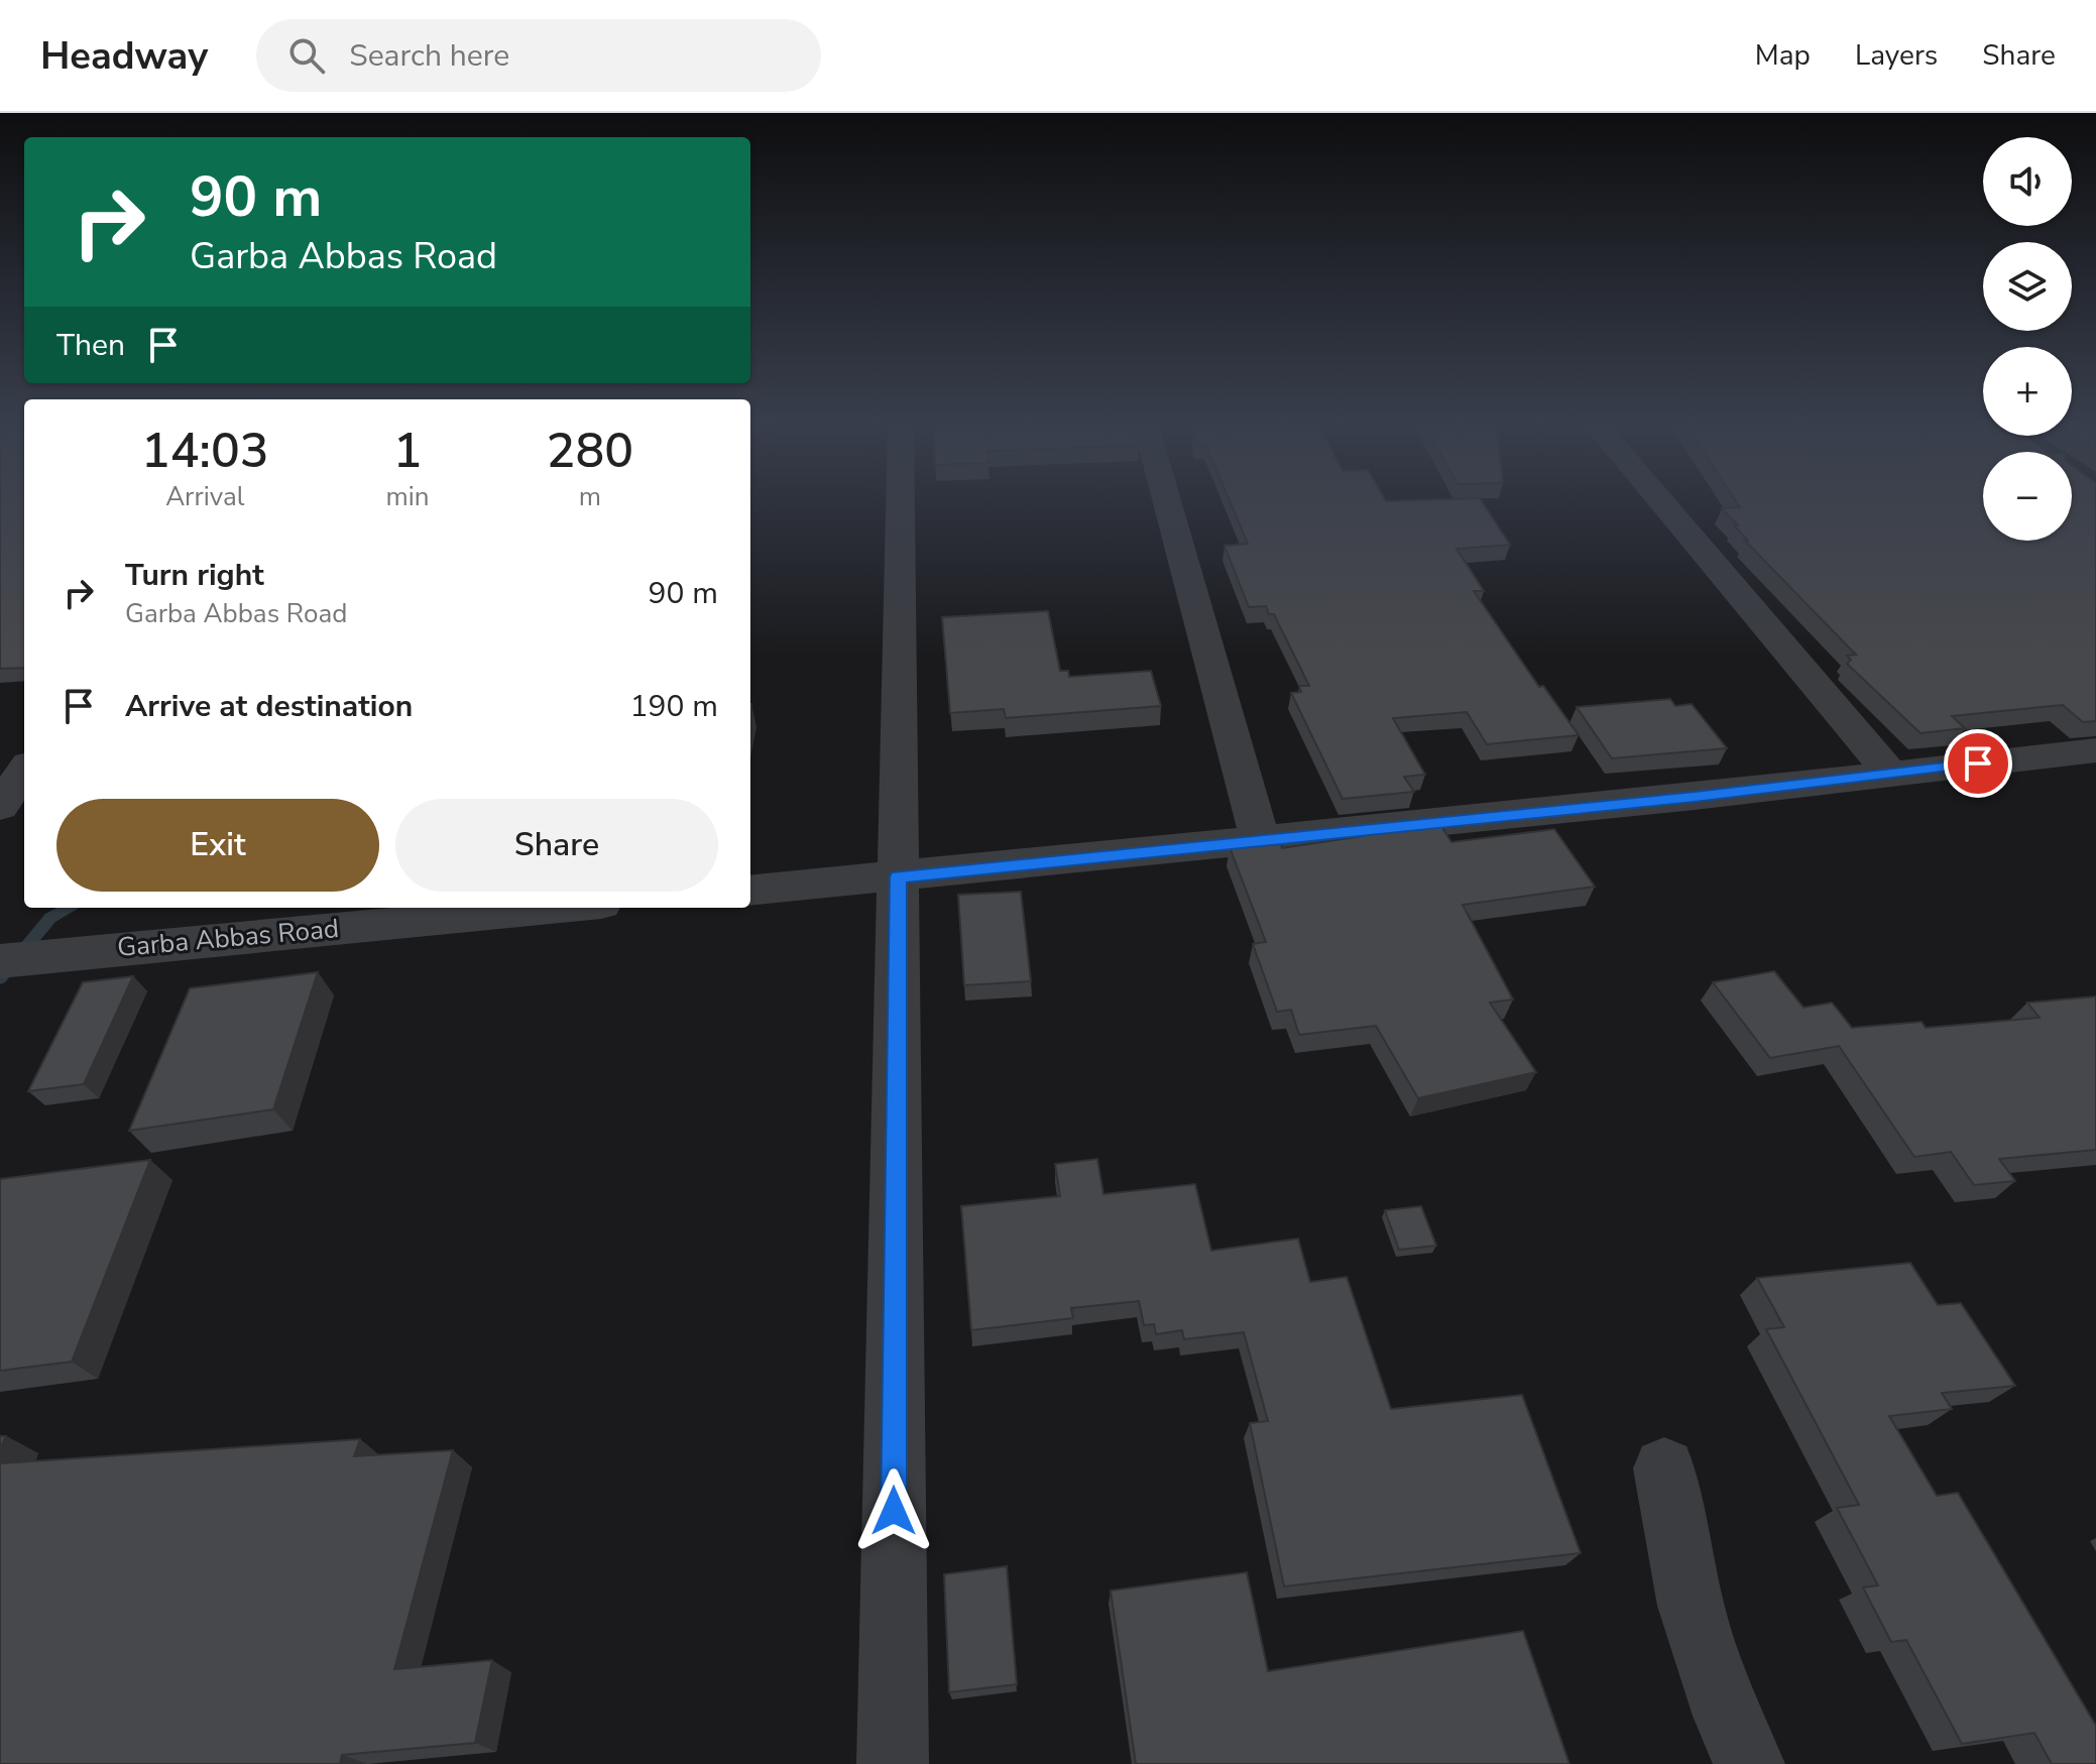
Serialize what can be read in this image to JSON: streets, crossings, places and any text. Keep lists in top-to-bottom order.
{
  "streets": {
    "street": ["Garba Abbas Road"]
  },
  "page": {
    "header": "Headway",
    "search": "Search here",
    "nav": ["Map", "Layers", "Share"],
    "map_buttons": ["+", "−"],
    "turn": ["90 m", "Garba Abbas Road"],
    "then": "Then",
    "eta": [
      "14:03",
      "Arrival",
      "1",
      "min",
      "280",
      "m"
    ],
    "list": [
      {
        "name": "Turn right",
        "note": "Garba Abbas Road",
        "value": "90 m"
      },
      {
        "name": "Arrive at destination",
        "value": "190 m"
      }
    ],
    "buttons": ["Exit", "Share"]
  }
}
